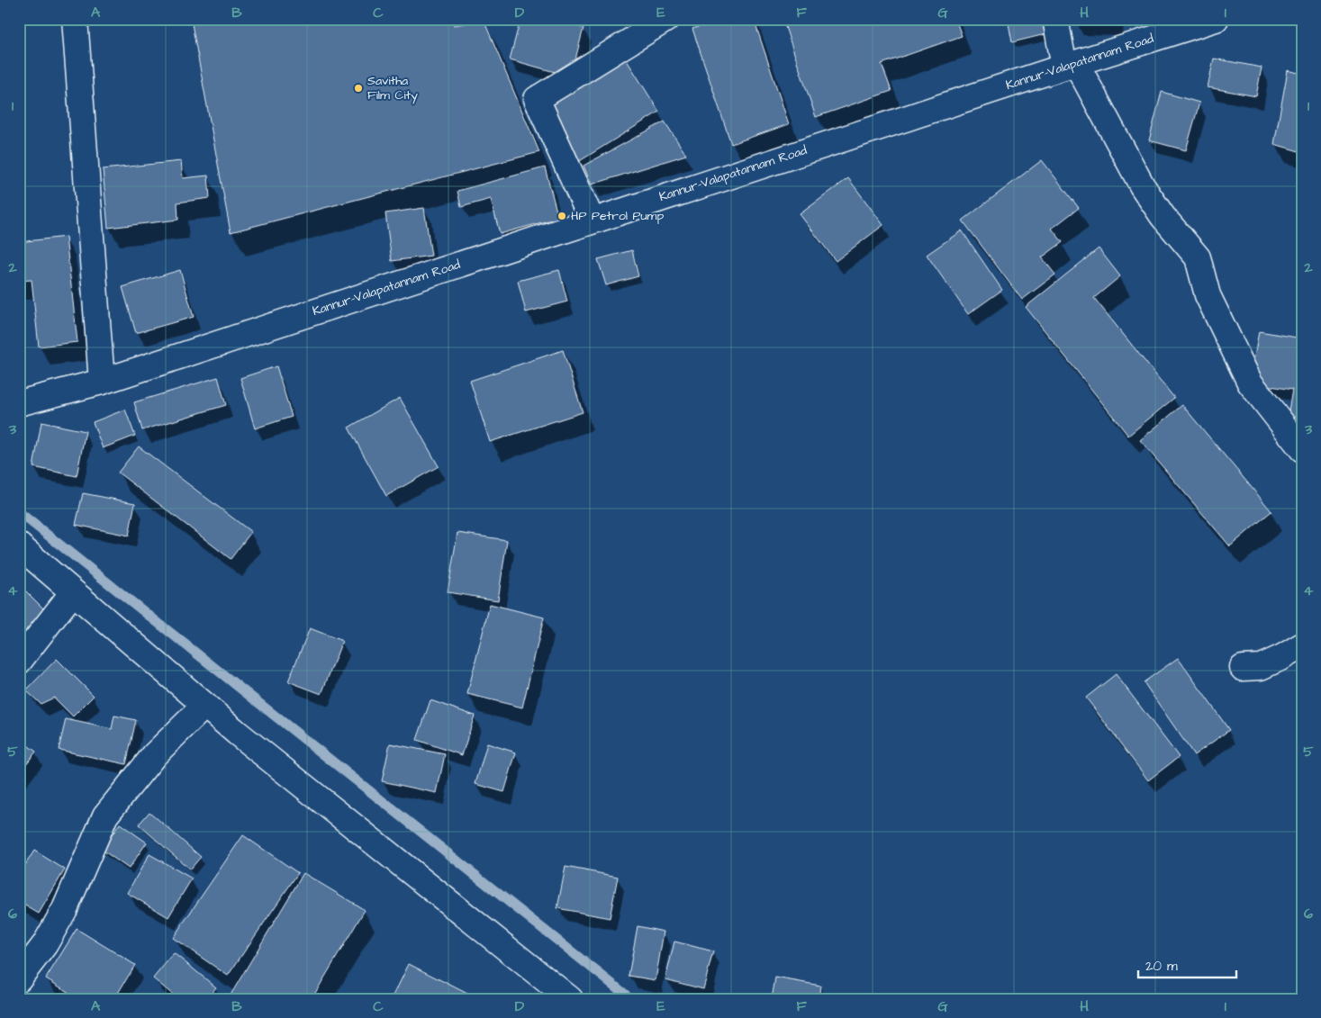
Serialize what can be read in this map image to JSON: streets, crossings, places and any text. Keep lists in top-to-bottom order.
{
  "streets": {
    "street": ["Kannur-Valapatannam Road"]
  },
  "places": ["Savitha Film City", "HP Petrol Pump"],
  "scale_bar": "20 m",
  "grid": {
    "columns": [
      "A",
      "B",
      "C",
      "D",
      "E",
      "F",
      "G",
      "H",
      "I"
    ],
    "rows": [
      "1",
      "2",
      "3",
      "4",
      "5",
      "6"
    ]
  }
}
